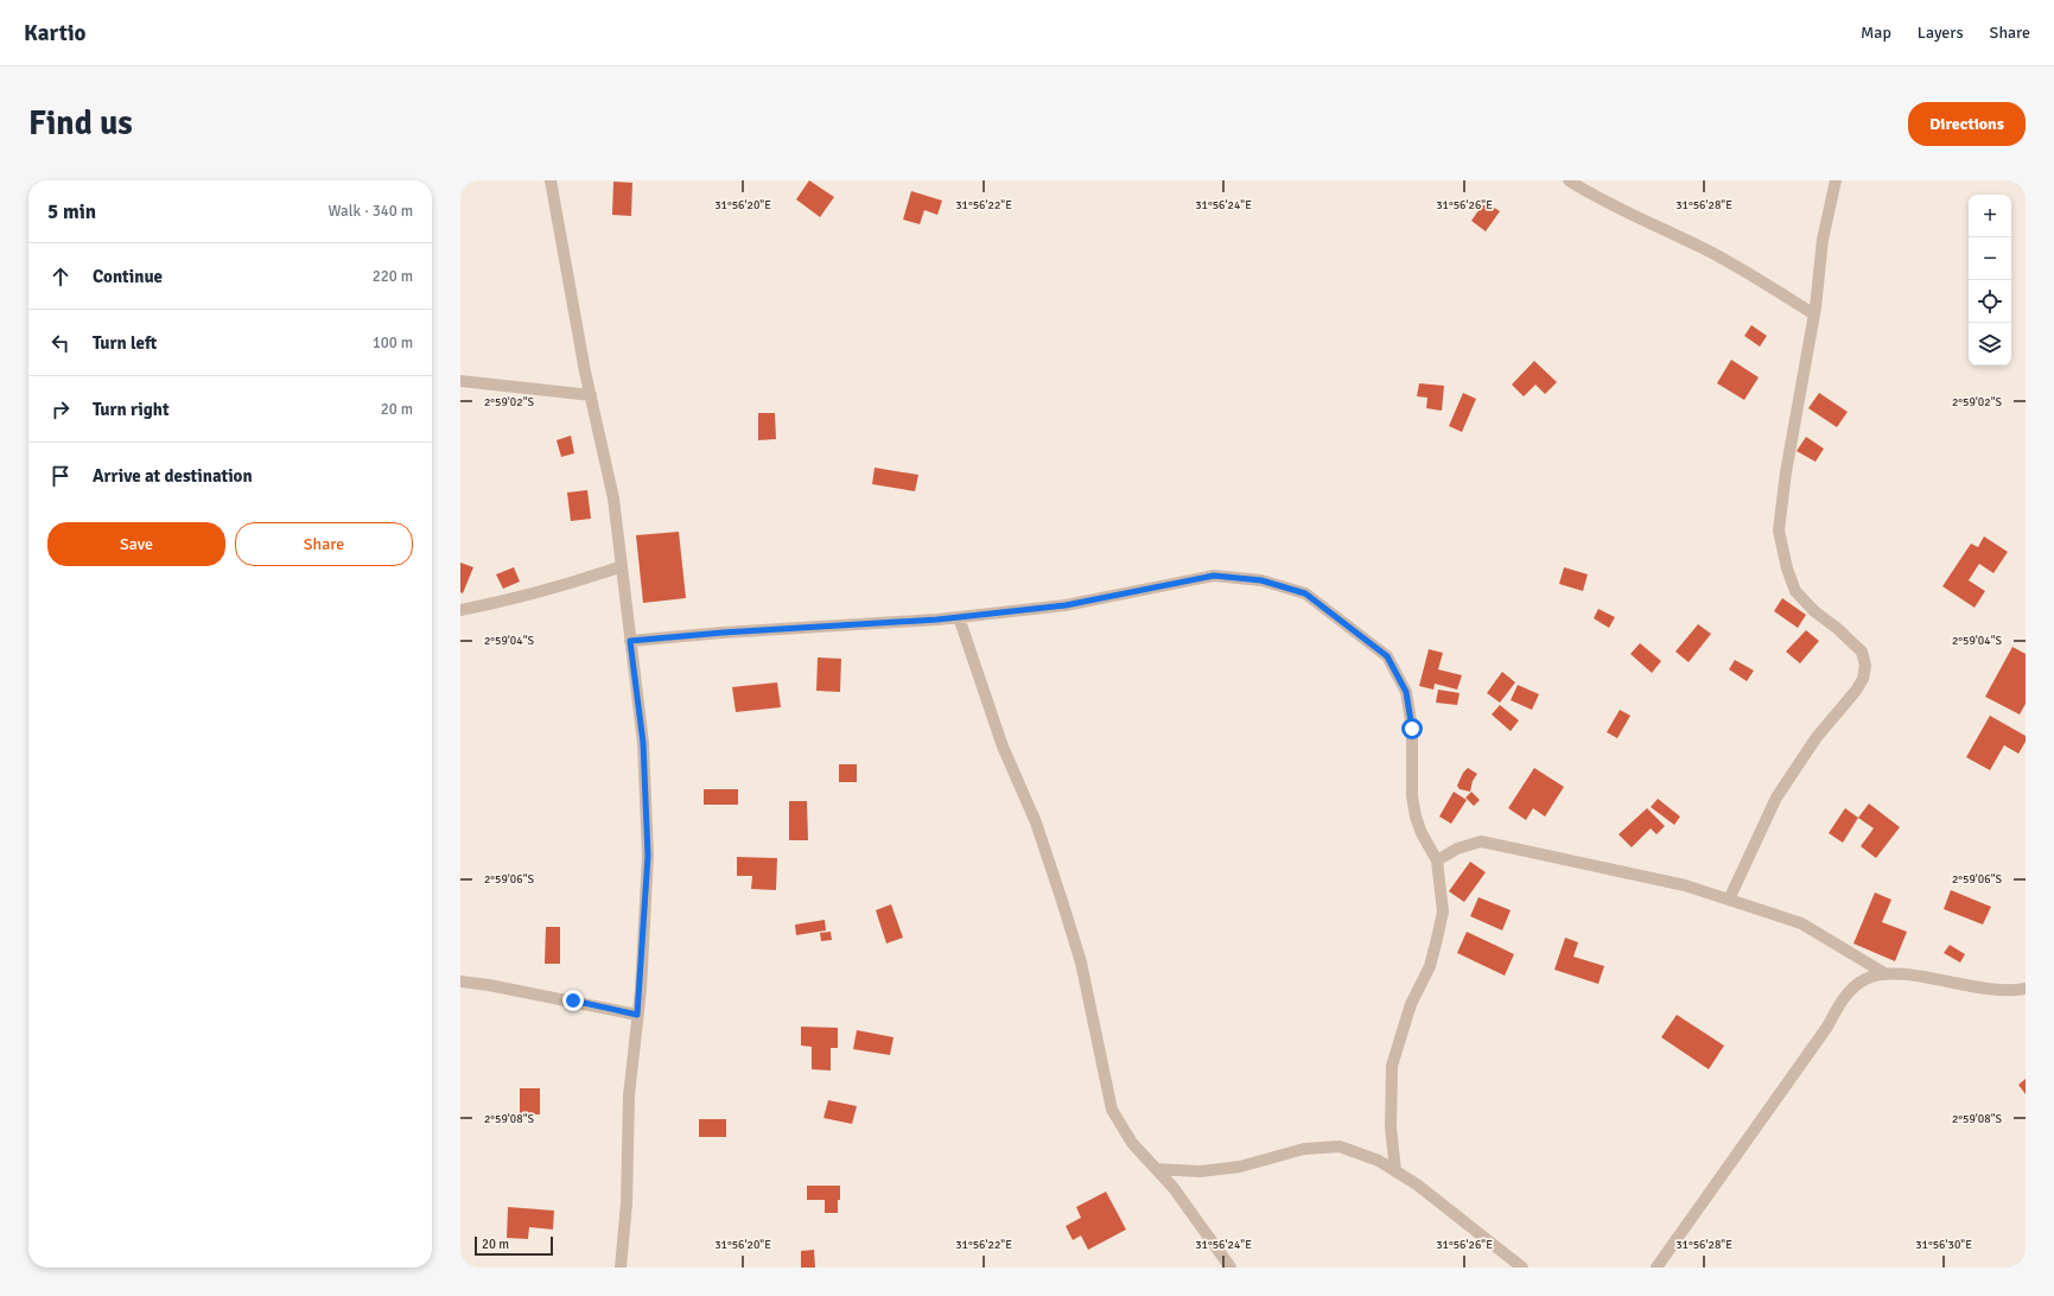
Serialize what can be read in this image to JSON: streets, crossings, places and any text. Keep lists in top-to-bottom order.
{
  "scale_bar": "20 m",
  "page": {
    "header": "Kartio",
    "nav": ["Map", "Layers", "Share"],
    "buttons": [
      "Directions",
      ["Save", "Share"]
    ],
    "title": "Find us",
    "heading": ["5 min", "Walk · 340 m"],
    "map_buttons": ["+", "−"],
    "list": [
      ["Continue", "220 m"],
      ["Turn left", "100 m"],
      ["Turn right", "20 m"],
      "Arrive at destination"
    ],
    "scale": "20 m"
  },
  "coordinates": [
    "31°56'20\"E",
    "31°56'22\"E",
    "31°56'24\"E",
    "31°56'26\"E",
    "31°56'28\"E",
    "2°59'02\"S",
    "2°59'04\"S",
    "2°59'06\"S",
    "2°59'08\"S",
    "31°56'30\"E"
  ]
}
